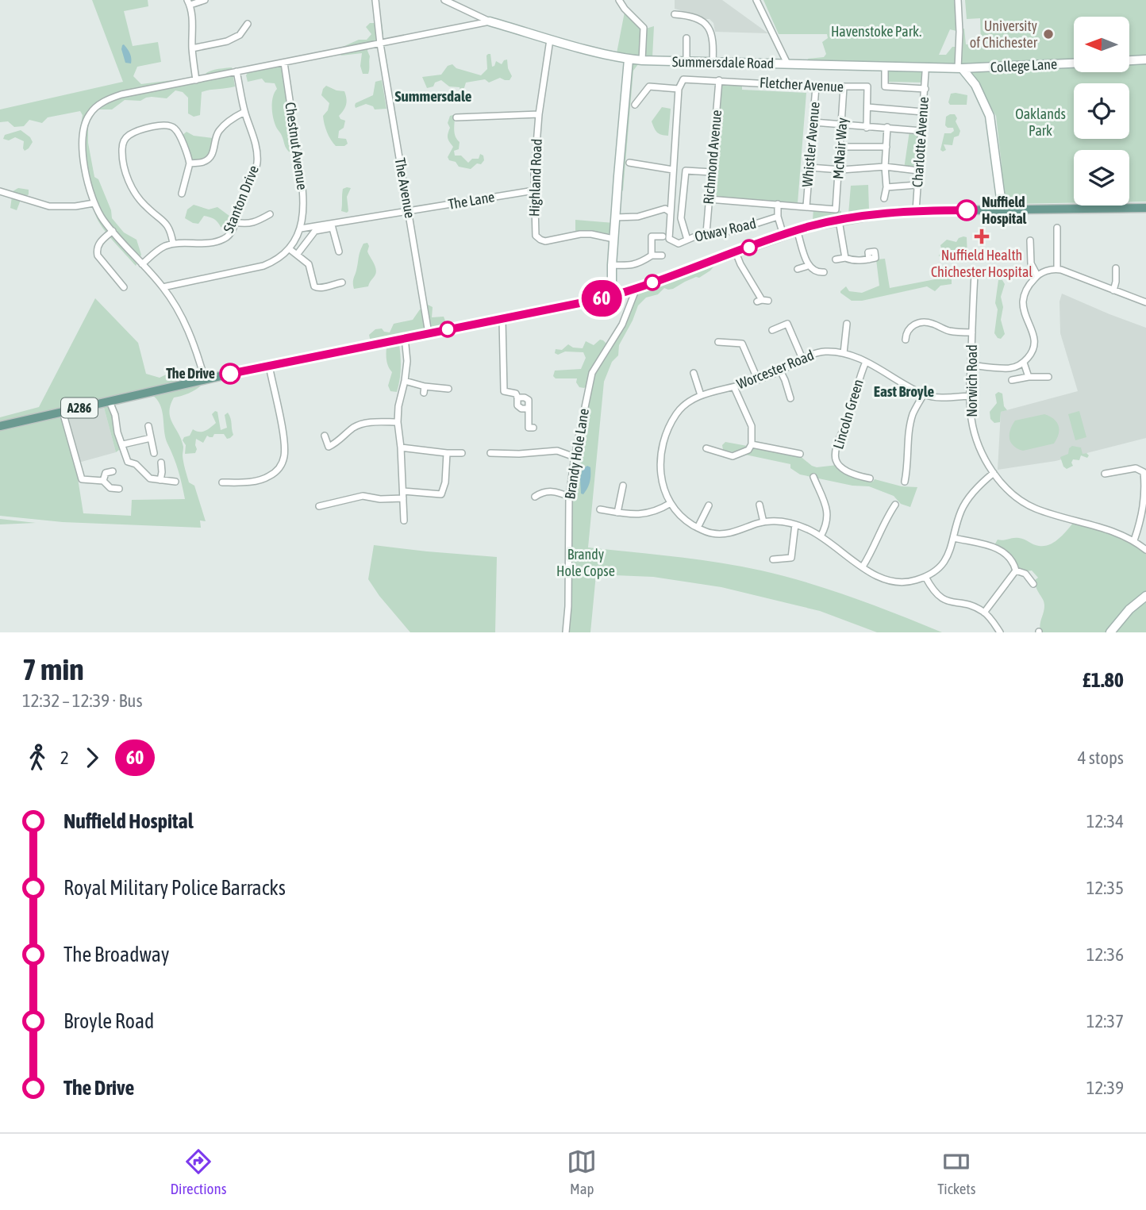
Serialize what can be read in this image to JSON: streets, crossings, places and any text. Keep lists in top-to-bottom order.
{
  "streets": {
    "main road": ["A286"],
    "street": [
      "Summersdale Road",
      "College Lane",
      "Fletcher Avenue",
      "Charlotte Avenue",
      "Whistler Avenue",
      "Chestnut Avenue",
      "McNair Way",
      "Richmond Avenue",
      "Highland Road",
      "The Avenue",
      "Stanton Drive",
      "The Lane",
      "Otway Road",
      "Worcester Road",
      "Norwich Road",
      "Lincoln Green",
      "Brandy Hole Lane"
    ]
  },
  "crossings": [
    ["Summersdale Road", "College Lane"],
    ["Summersdale Road", "Highland Road"],
    ["Fletcher Avenue", "Whistler Avenue"],
    ["Fletcher Avenue", "McNair Way"],
    ["Fletcher Avenue", "Richmond Avenue"],
    ["Fletcher Avenue", "Otway Road"],
    ["Charlotte Avenue", "A286"],
    ["Whistler Avenue", "McNair Way"],
    ["Richmond Avenue", "Otway Road"],
    ["Highland Road", "The Lane"],
    ["The Avenue", "The Lane"],
    ["The Avenue", "A286"],
    ["Worcester Road", "Norwich Road"],
    ["Worcester Road", "Lincoln Green"],
    ["A286", "Brandy Hole Lane"]
  ],
  "districts": ["Summersdale", "East Broyle"],
  "parks": ["Havenstoke Park.", "Oaklands Park", "Brandy Hole Copse"],
  "places": {
    "other": ["University of Chichester", "Nuffield Hospital", "The Drive"],
    "health": ["Nuffield Health Chichester Hospital"]
  },
  "lines": ["bus line 60"],
  "north": "left",
  "page": {
    "on_map": "60",
    "heading": ["7 min", "12:32 – 12:39 · Bus", "£1.80"],
    "legs": ["2", "60", "4 stops"],
    "list": [
      {
        "name": "Nuffield Hospital",
        "value": "12:34"
      },
      {
        "name": "Royal Military Police Barracks",
        "value": "12:35"
      },
      {
        "name": "The Broadway",
        "value": "12:36"
      },
      {
        "name": "Broyle Road",
        "value": "12:37"
      },
      {
        "name": "The Drive",
        "value": "12:39"
      }
    ],
    "tabs": ["Directions", "Map", "Tickets"]
  }
}
